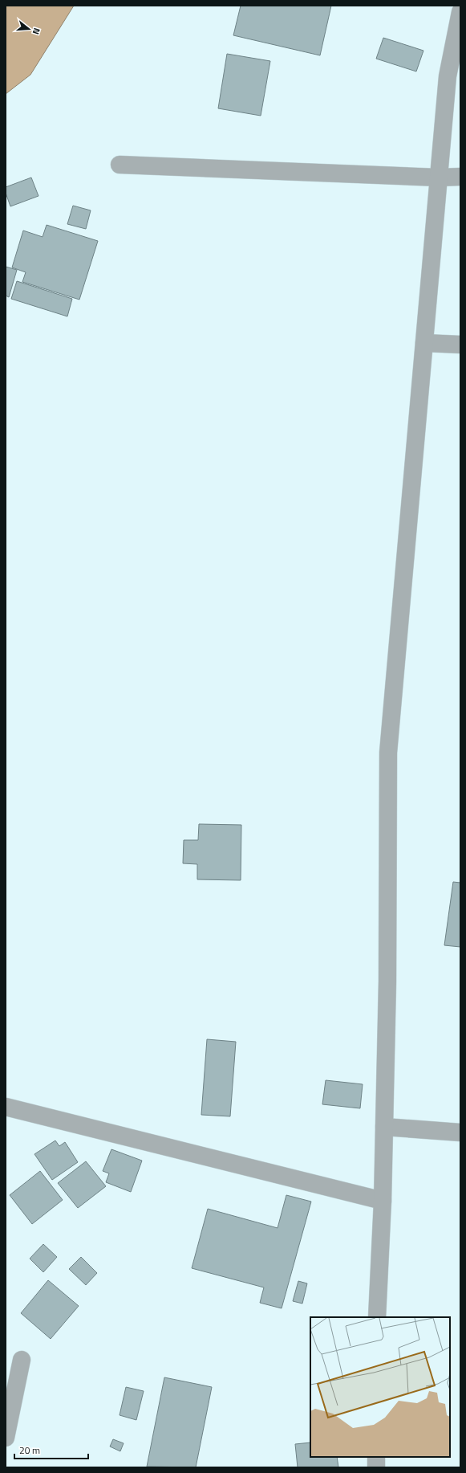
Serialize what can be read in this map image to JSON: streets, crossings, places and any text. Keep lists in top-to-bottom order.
{
  "scale_bar": "20 m",
  "north": "right"
}
